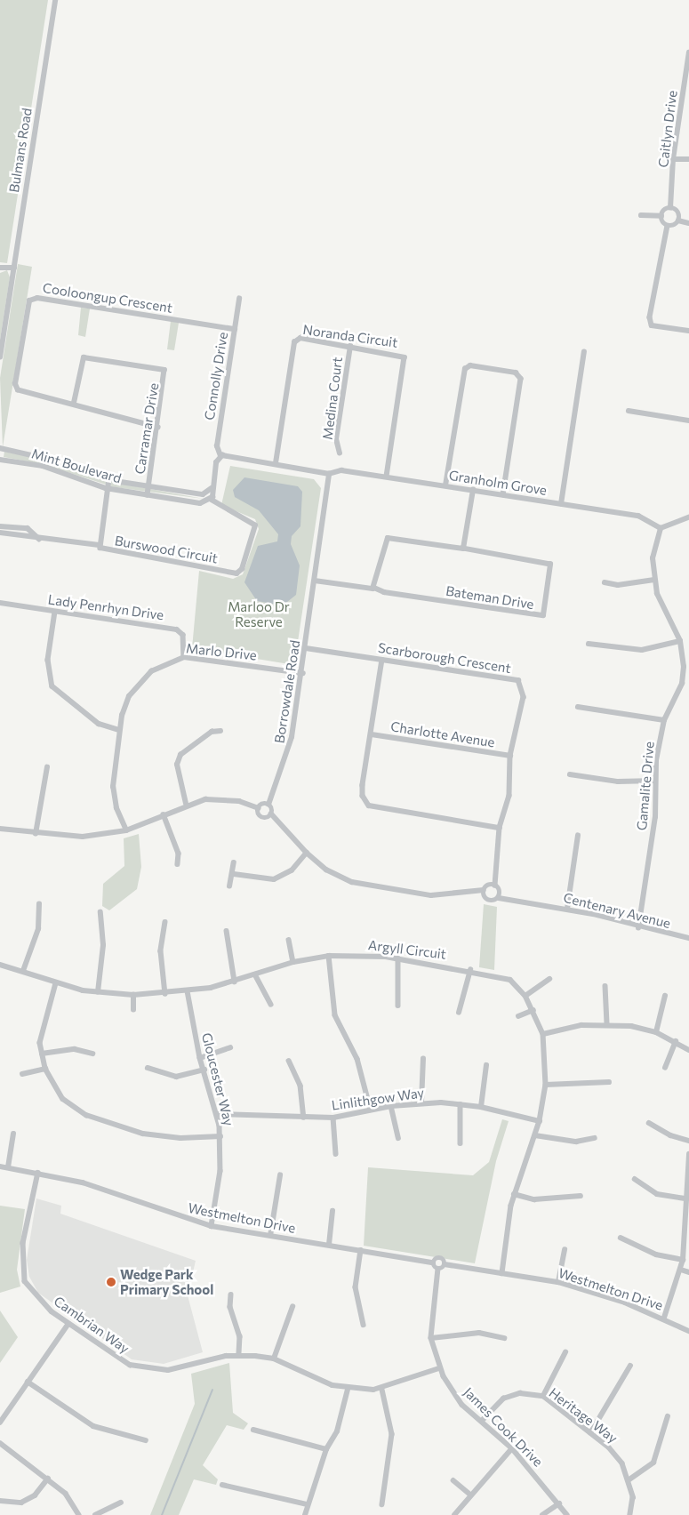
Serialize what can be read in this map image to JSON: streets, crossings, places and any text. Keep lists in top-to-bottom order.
{
  "streets": {
    "street": [
      "Caitlyn Drive",
      "Bulmans Road",
      "Cooloongup Crescent",
      "Noranda Circuit",
      "Connolly Drive",
      "Medina Court",
      "Carramar Drive",
      "Mint Boulevard",
      "Granholm Grove",
      "Burswood Circuit",
      "Bateman Drive",
      "Lady Penrhyn Drive",
      "Marlo Drive",
      "Scarborough Crescent",
      "Borrowdale Road",
      "Charlotte Avenue",
      "Gamalite Drive",
      "Centenary Avenue",
      "Argyll Circuit",
      "Gloucester Way",
      "Linlithgow Way",
      "Westmelton Drive",
      "Cambrian Way",
      "Heritage Way",
      "James Cook Drive"
    ]
  },
  "crossings": [
    ["Cooloongup Crescent", "Connolly Drive"],
    ["Cooloongup Crescent", "Carramar Drive"],
    ["Noranda Circuit", "Medina Court"],
    ["Noranda Circuit", "Granholm Grove"],
    ["Carramar Drive", "Mint Boulevard"],
    ["Mint Boulevard", "Burswood Circuit"],
    ["Granholm Grove", "Borrowdale Road"],
    ["Granholm Grove", "Gamalite Drive"],
    ["Lady Penrhyn Drive", "Marlo Drive"],
    ["Marlo Drive", "Borrowdale Road"],
    ["Scarborough Crescent", "Borrowdale Road"],
    ["Scarborough Crescent", "Charlotte Avenue"],
    ["Scarborough Crescent", "Centenary Avenue"],
    ["Gamalite Drive", "Centenary Avenue"],
    ["Argyll Circuit", "Gloucester Way"],
    ["Argyll Circuit", "Linlithgow Way"],
    ["Argyll Circuit", "Westmelton Drive"],
    ["Gloucester Way", "Linlithgow Way"],
    ["Gloucester Way", "Westmelton Drive"],
    ["Westmelton Drive", "Cambrian Way"],
    ["Cambrian Way", "James Cook Drive"],
    ["Heritage Way", "James Cook Drive"]
  ],
  "parks": ["Marloo Dr Reserve"],
  "places": ["Wedge Park Primary School"]
}
